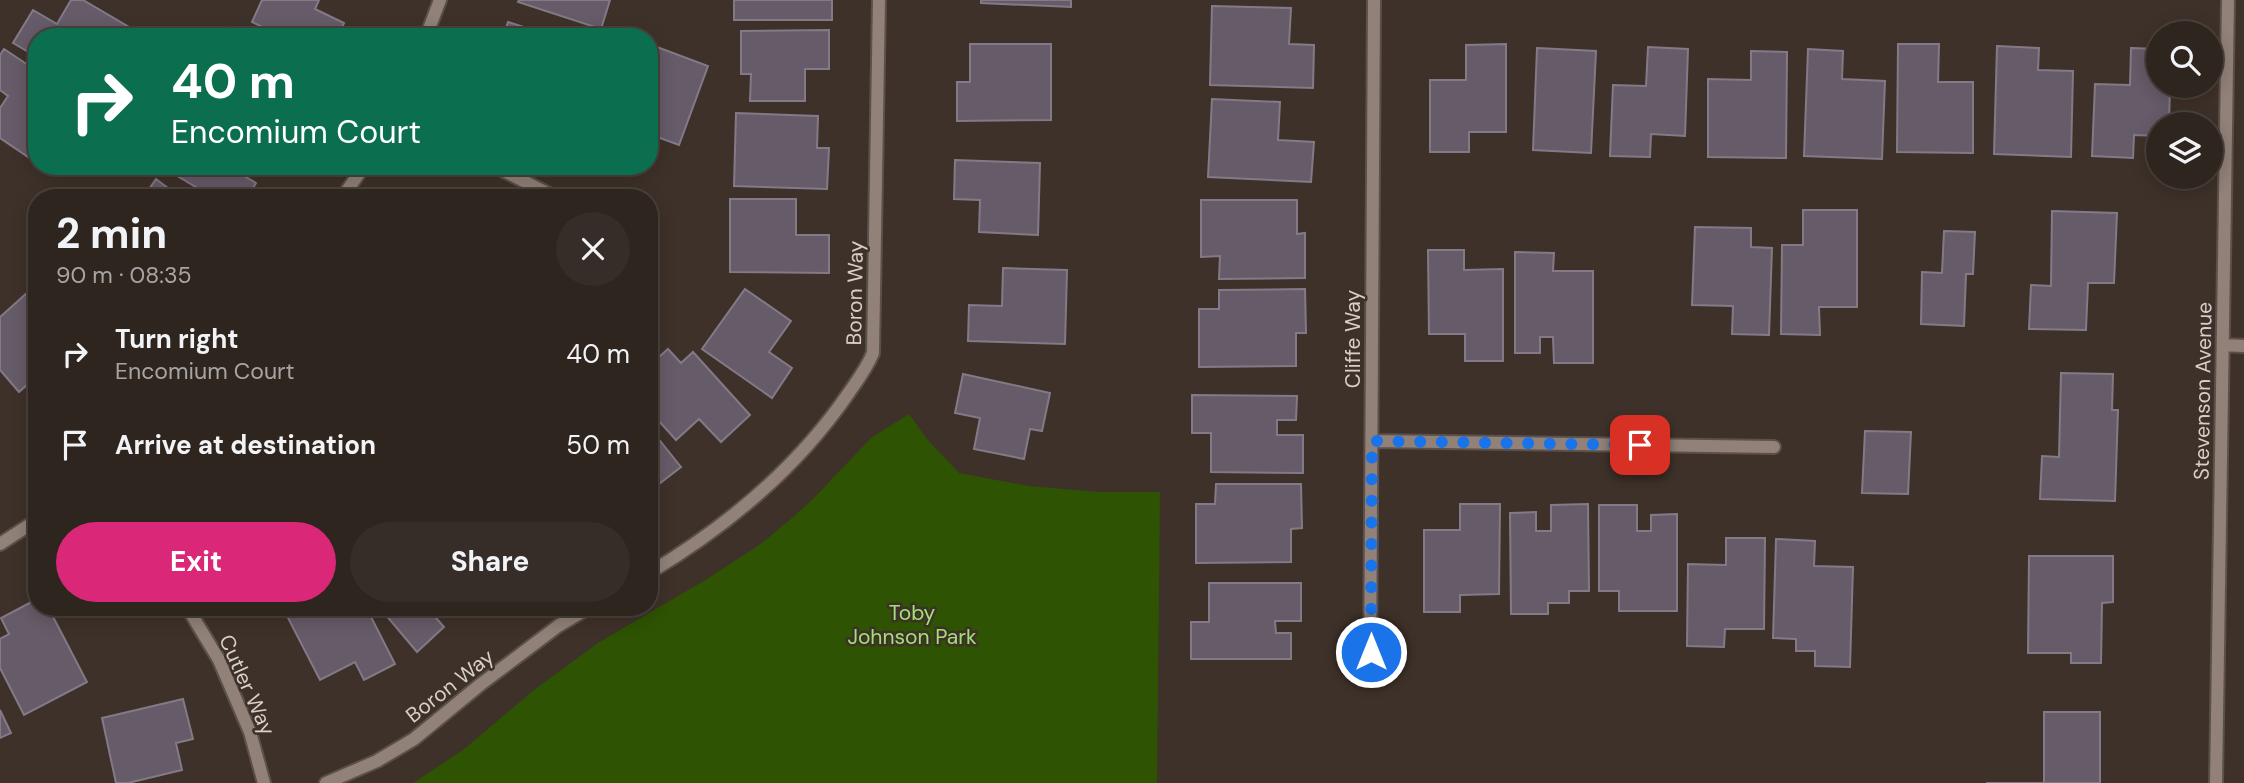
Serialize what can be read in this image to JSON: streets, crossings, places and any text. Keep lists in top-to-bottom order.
{
  "streets": {
    "street": [
      "Boron Way",
      "Cliffe Way",
      "Stevenson Avenue",
      "Cutler Way"
    ]
  },
  "parks": ["Toby Johnson Park"],
  "page": {
    "turn": ["40 m", "Encomium Court"],
    "heading": ["2 min", "90 m · 08:35"],
    "list": [
      {
        "name": "Turn right",
        "note": "Encomium Court",
        "value": "40 m"
      },
      {
        "name": "Arrive at destination",
        "value": "50 m"
      }
    ],
    "buttons": ["Exit", "Share"]
  }
}
